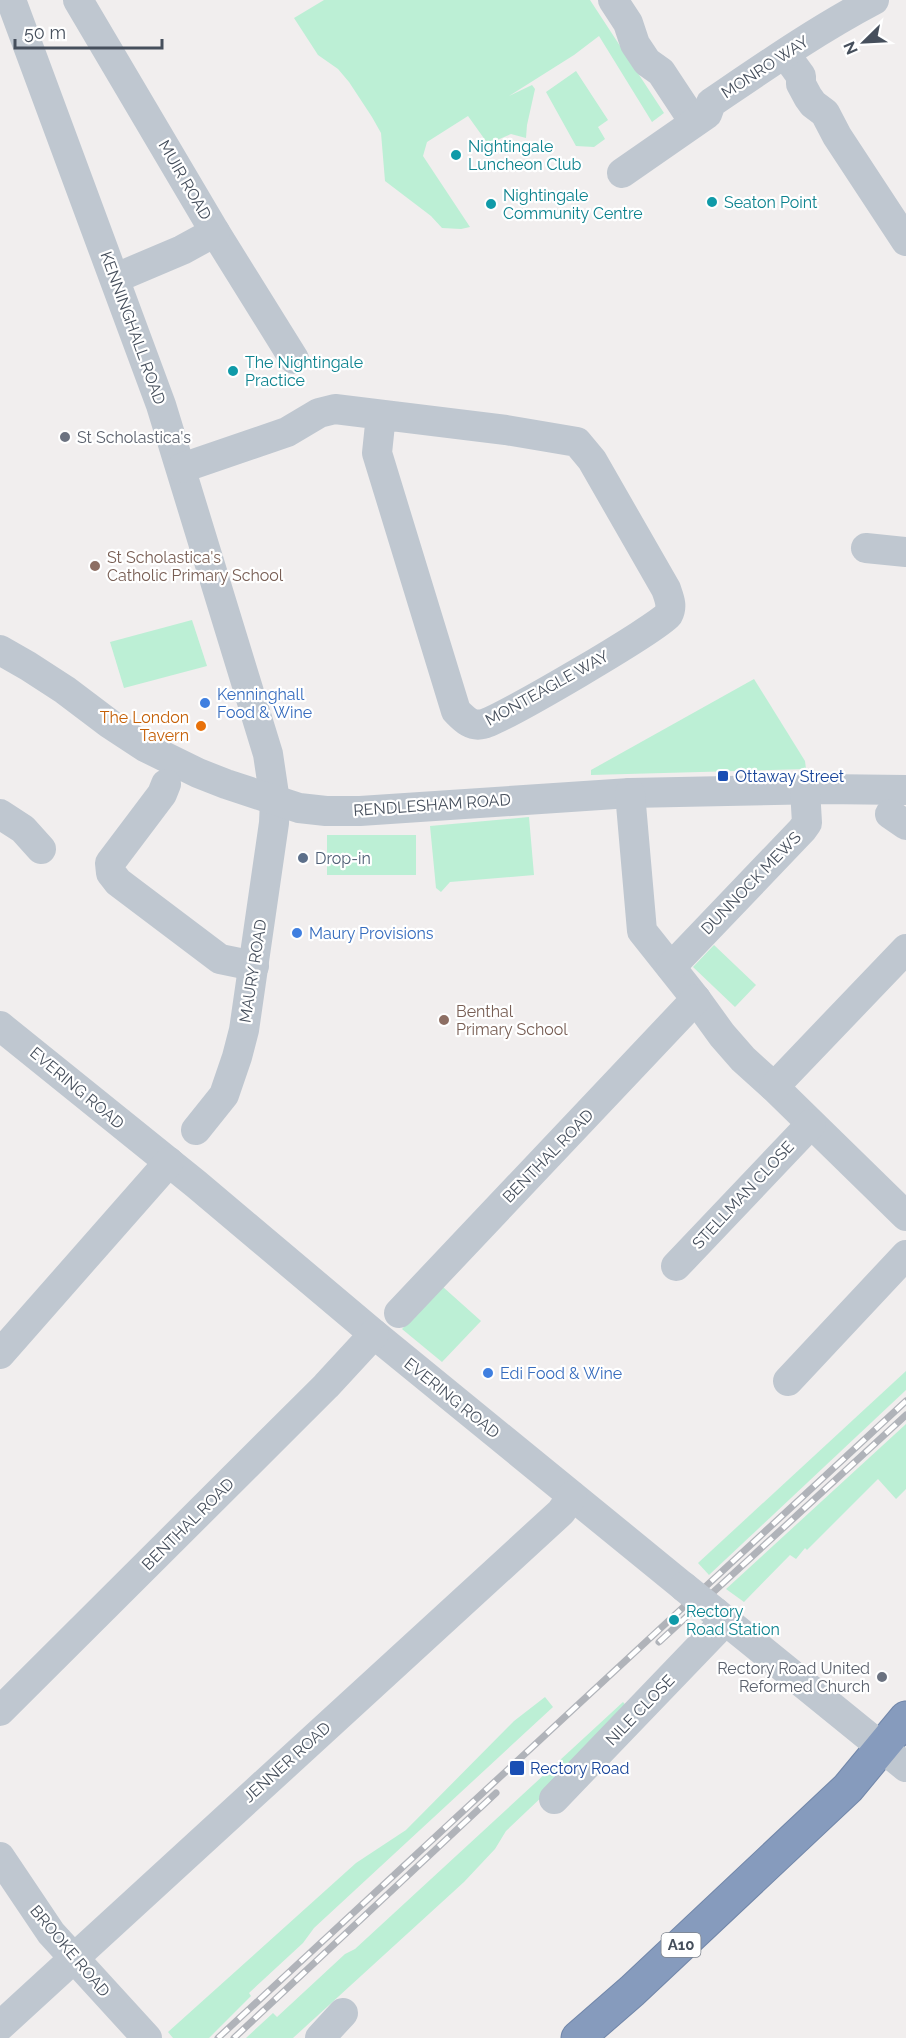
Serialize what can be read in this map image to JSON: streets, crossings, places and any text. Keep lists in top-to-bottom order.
{
  "streets": {
    "highway": ["A10"],
    "street": [
      "MONRO WAY",
      "MUIR ROAD",
      "KENNINGHALL ROAD",
      "MONTEAGLE WAY",
      "RENDLESHAM ROAD",
      "DUNNOCK MEWS",
      "MAURY ROAD",
      "EVERING ROAD",
      "BENTHAL ROAD",
      "STELLMAN CLOSE",
      "NILE CLOSE",
      "JENNER ROAD",
      "BROOKE ROAD"
    ]
  },
  "crossings": [
    ["KENNINGHALL ROAD", "RENDLESHAM ROAD"],
    ["KENNINGHALL ROAD", "MAURY ROAD"],
    ["RENDLESHAM ROAD", "DUNNOCK MEWS"],
    ["RENDLESHAM ROAD", "MAURY ROAD"],
    ["EVERING ROAD", "BENTHAL ROAD"],
    ["EVERING ROAD", "NILE CLOSE"],
    ["EVERING ROAD", "JENNER ROAD"],
    ["EVERING ROAD", "A10"],
    ["JENNER ROAD", "BROOKE ROAD"]
  ],
  "places": {
    "other": [
      "Nightingale Luncheon Club",
      "Seaton Point",
      "Nightingale Community Centre",
      "The Nightingale Practice",
      "St Scholastica's",
      "St Scholastica's Catholic Primary School",
      "Kenninghall Food & Wine",
      "The London Tavern",
      "Drop-in",
      "Maury Provisions",
      "Benthal Primary School",
      "Edi Food & Wine",
      "Rectory Road Station",
      "Rectory Road United Reformed Church"
    ],
    "transit": ["Ottaway Street", "Rectory Road"]
  },
  "scale_bar": "50 m",
  "north": "bottom left"
}
